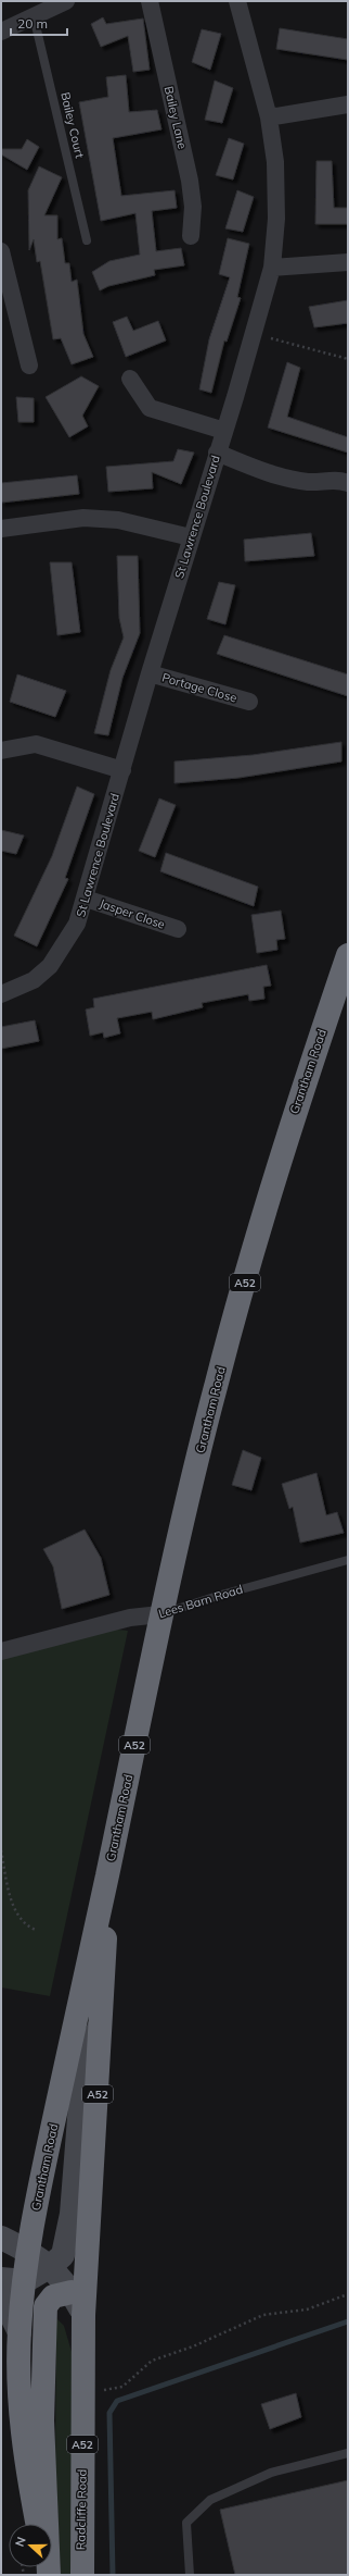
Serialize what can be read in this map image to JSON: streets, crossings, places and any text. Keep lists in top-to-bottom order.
{
  "streets": {
    "highway": ["Grantham Road", "A52", "Radcliffe Road"],
    "street": [
      "Bailey Lane",
      "St Lawrence Boulevard",
      "Portage Close",
      "Jasper Close",
      "Lees Barn Road"
    ],
    "lane": ["Bailey Court"]
  },
  "crossings": [
    ["St Lawrence Boulevard", "Portage Close"],
    ["St Lawrence Boulevard", "Jasper Close"],
    ["Grantham Road", "A52"],
    ["Grantham Road", "Lees Barn Road"],
    ["Grantham Road", "Radcliffe Road"]
  ],
  "scale_bar": "20 m",
  "north": "left"
}
